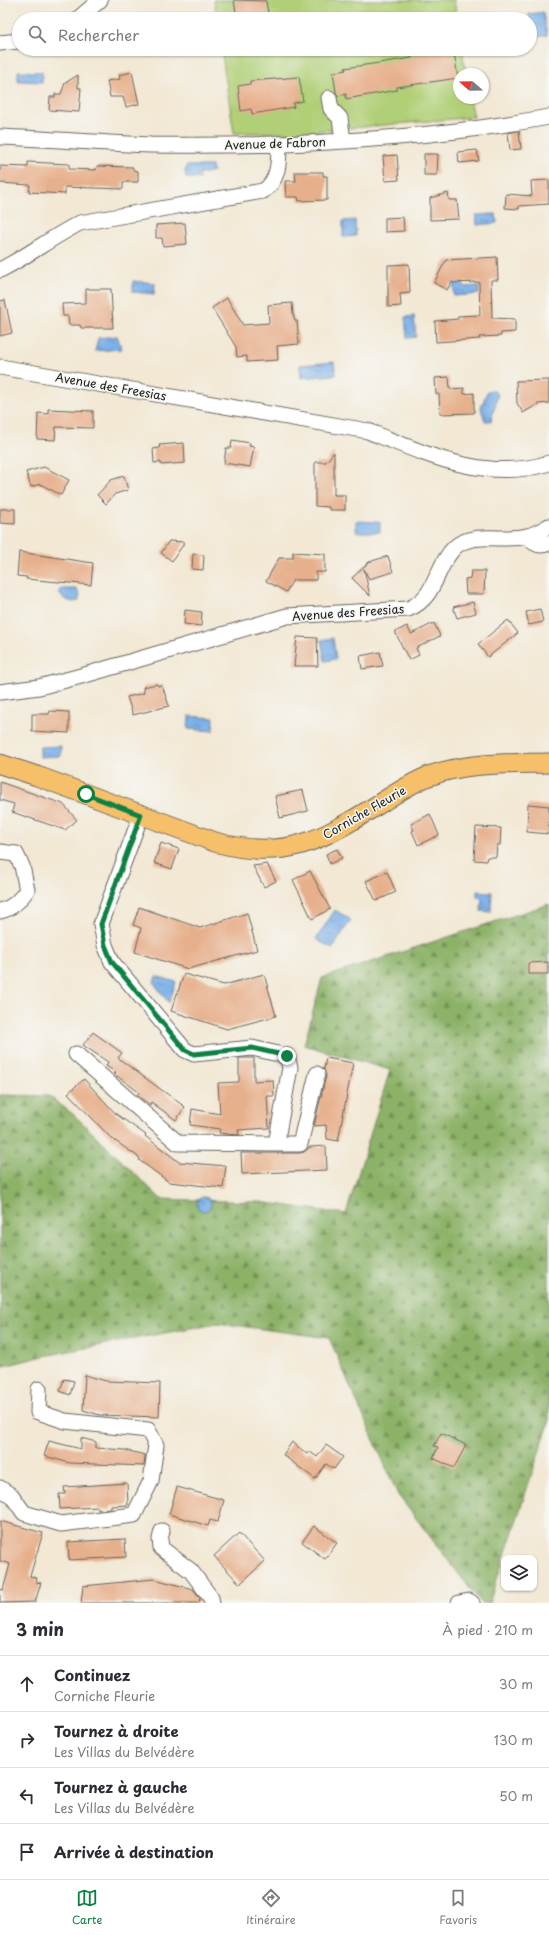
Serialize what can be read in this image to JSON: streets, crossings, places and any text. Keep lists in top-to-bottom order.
{
  "streets": {
    "main road": ["Corniche Fleurie"],
    "street": ["Avenue de Fabron", "Avenue des Freesias"]
  },
  "north": "left",
  "page": {
    "search": "Rechercher",
    "heading": ["3 min", "À pied · 210 m"],
    "list": [
      ["Continuez", "Corniche Fleurie", "30 m"],
      ["Tournez à droite", "Les Villas du Belvédère", "130 m"],
      ["Tournez à gauche", "Les Villas du Belvédère", "50 m"],
      "Arrivée à destination"
    ],
    "nav": ["Carte", "Itinéraire", "Favoris"]
  }
}
